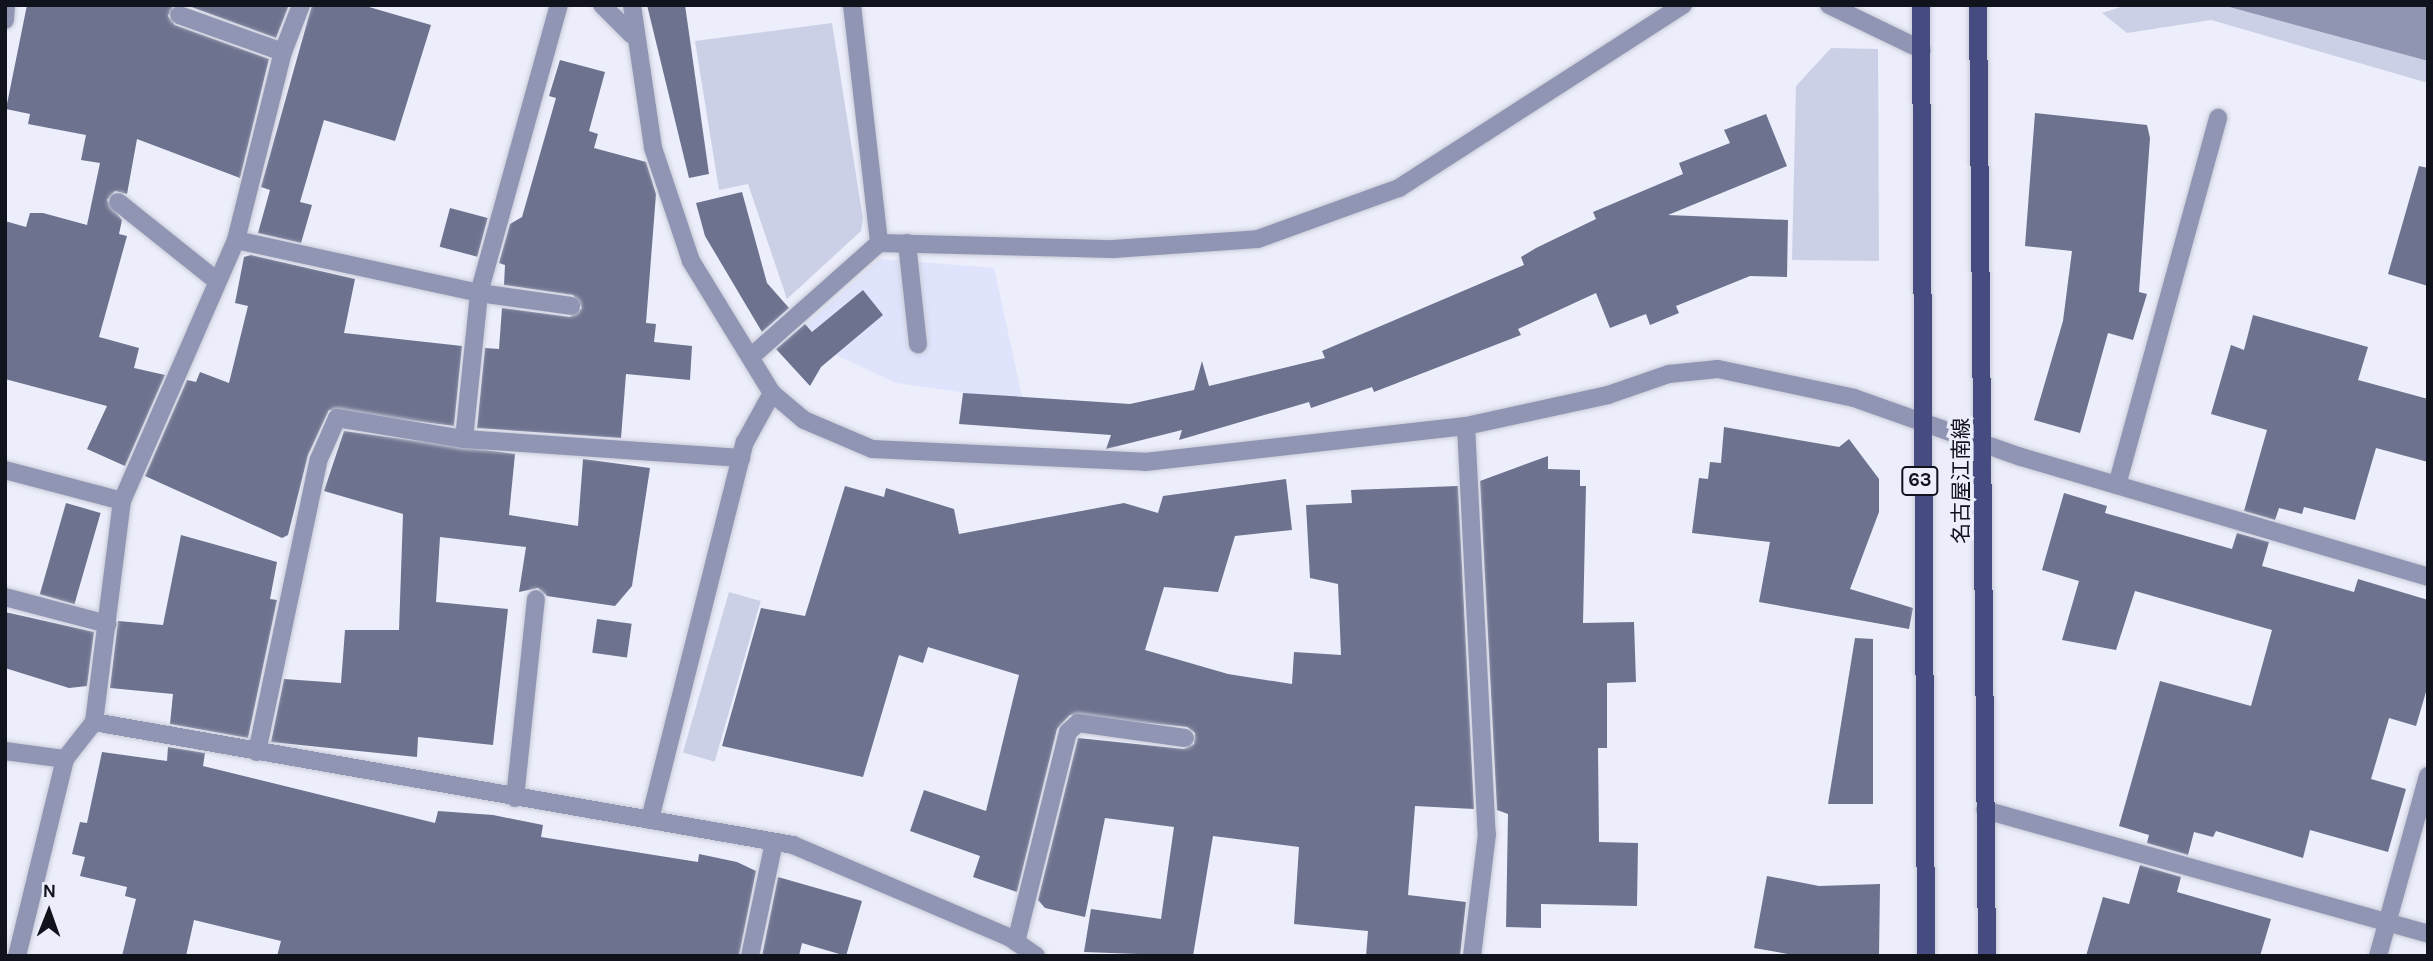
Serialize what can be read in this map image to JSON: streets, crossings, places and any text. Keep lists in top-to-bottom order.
{
  "streets": {
    "main road": ["63", "名古屋江南線"]
  },
  "north": "top"
}
